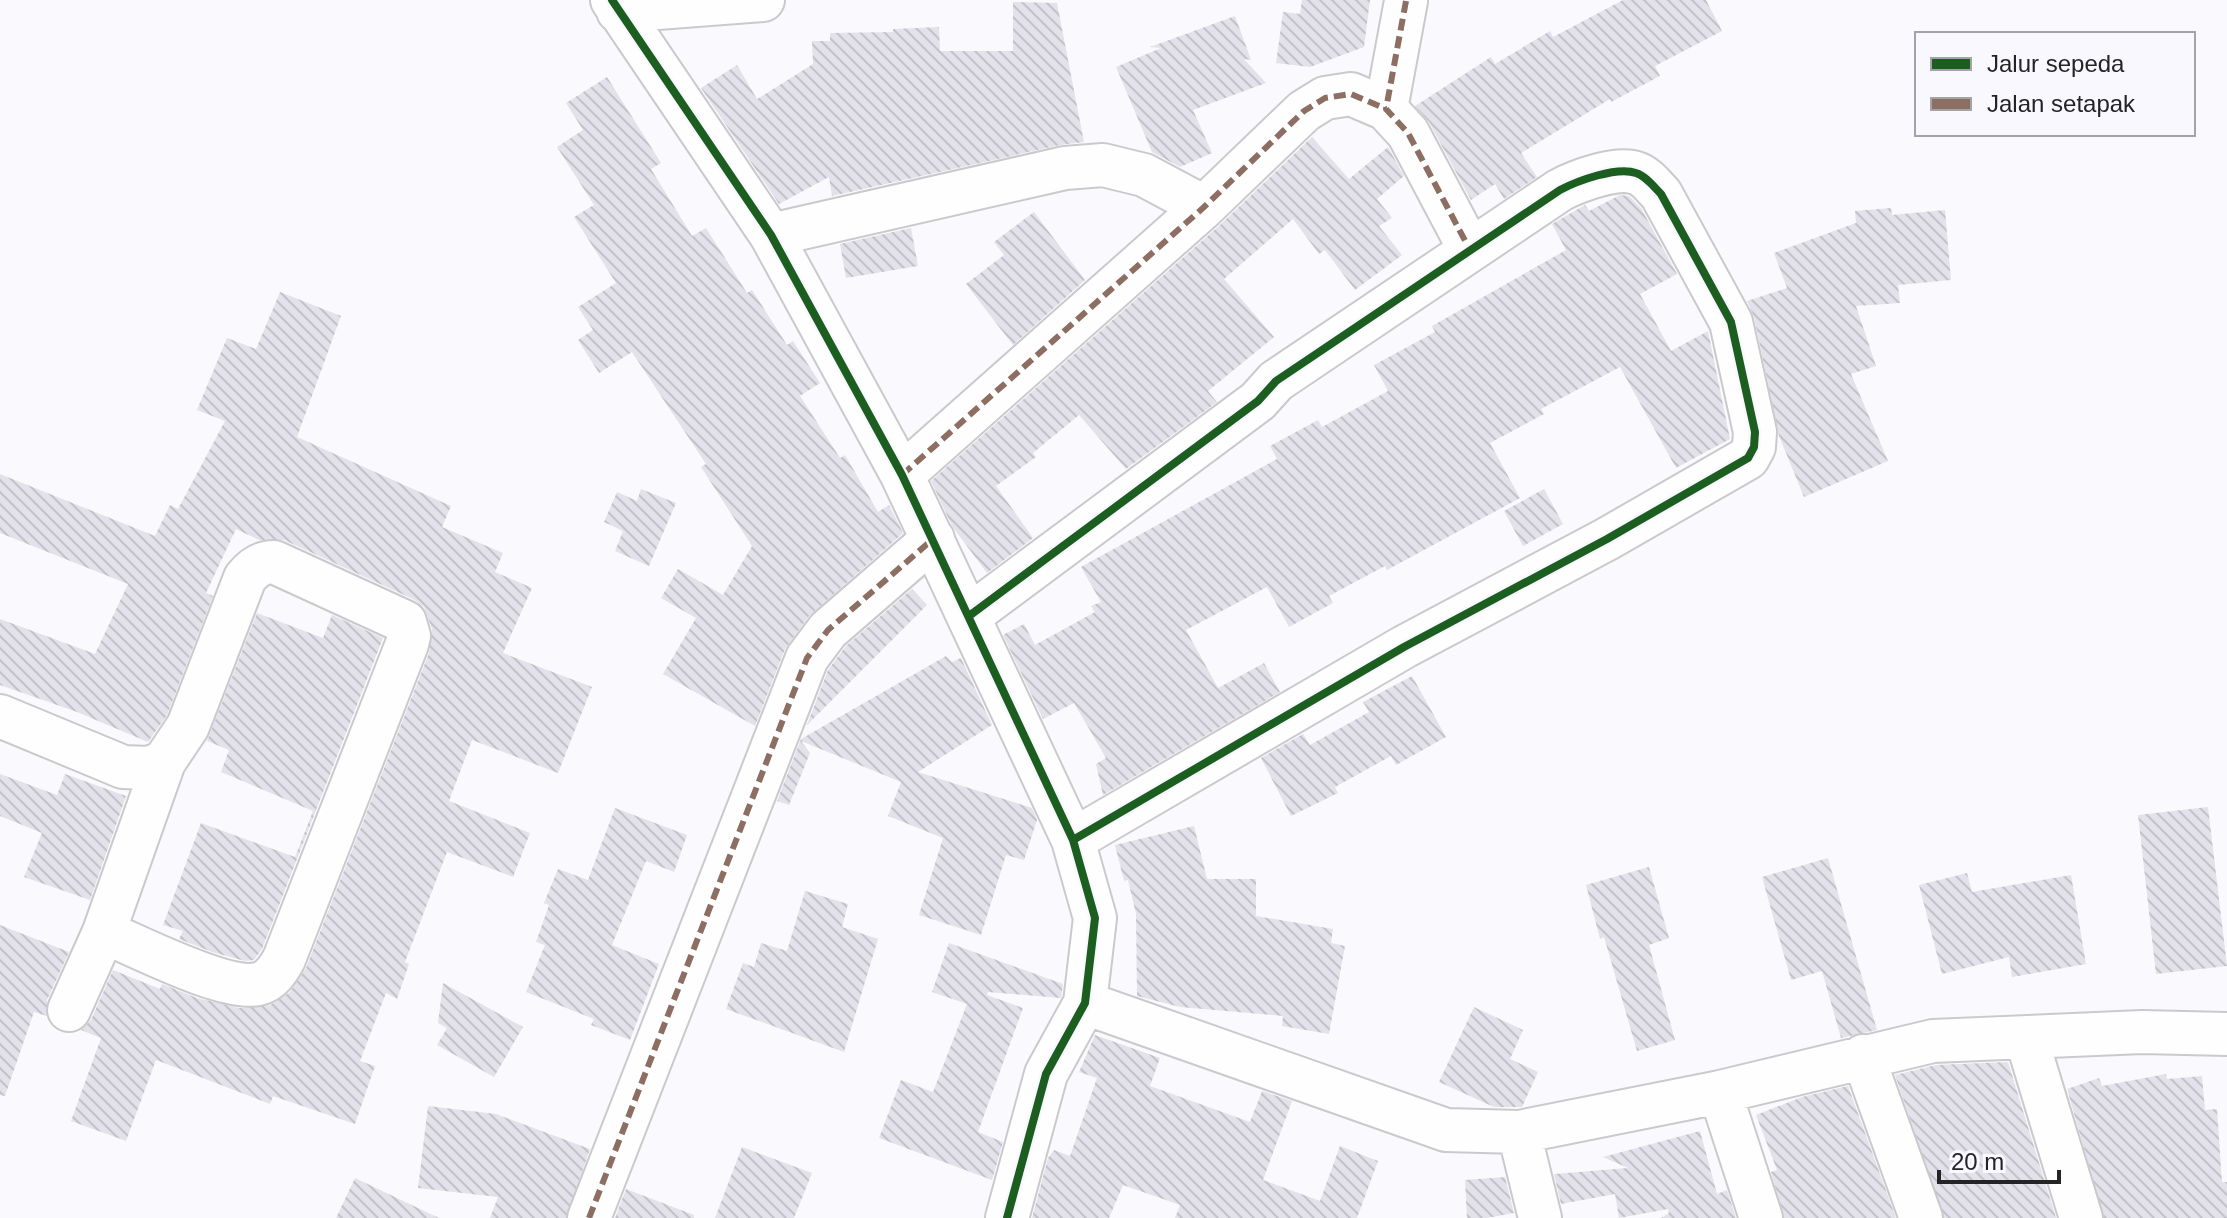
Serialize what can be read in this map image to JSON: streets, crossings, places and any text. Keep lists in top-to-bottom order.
{
  "legend": ["Jalur sepeda", "Jalan setapak"],
  "scale_bar": "20 m"
}
